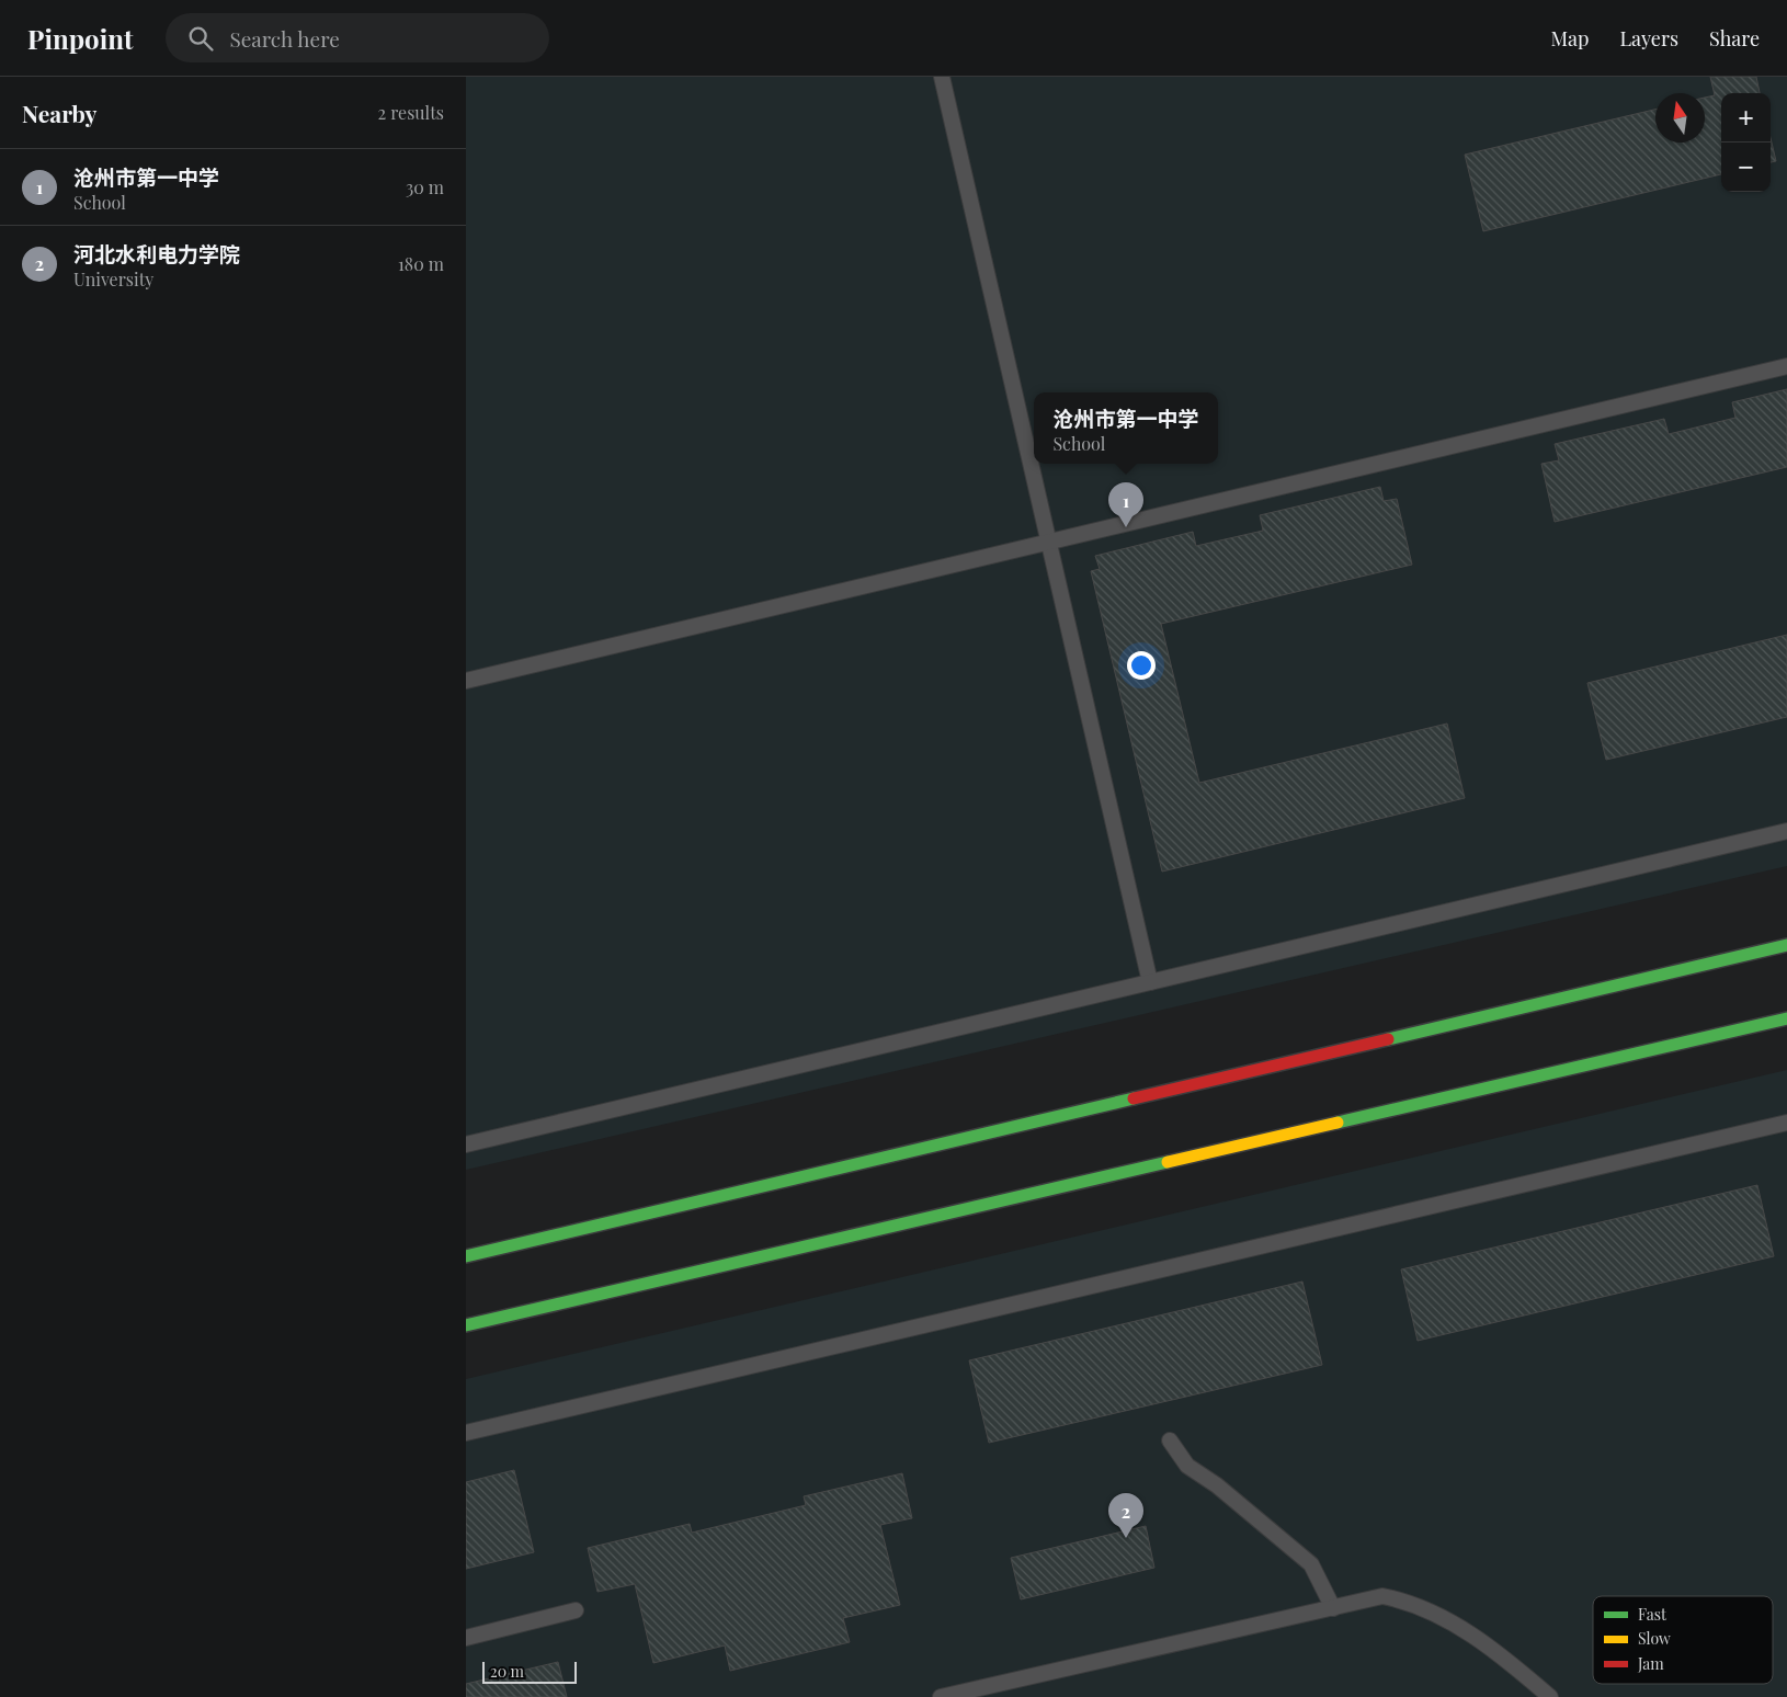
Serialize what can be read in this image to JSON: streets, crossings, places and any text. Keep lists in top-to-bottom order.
{
  "legend": ["Fast", "Slow", "Jam"],
  "scale_bar": "20 m",
  "north": "top",
  "page": {
    "header": "Pinpoint",
    "search": "Search here",
    "nav": ["Map", "Layers", "Share"],
    "heading": ["Nearby", "2 results"],
    "map_buttons": ["+", "−"],
    "list": [
      {
        "mark": "1",
        "name": "沧州市第一中学",
        "note": "School",
        "value": "30 m"
      },
      {
        "mark": "2",
        "name": "河北水利电力学院",
        "note": "University",
        "value": "180 m"
      }
    ],
    "popup": ["沧州市第一中学", "School"],
    "pins": ["1", "2"],
    "scale": "20 m"
  }
}
